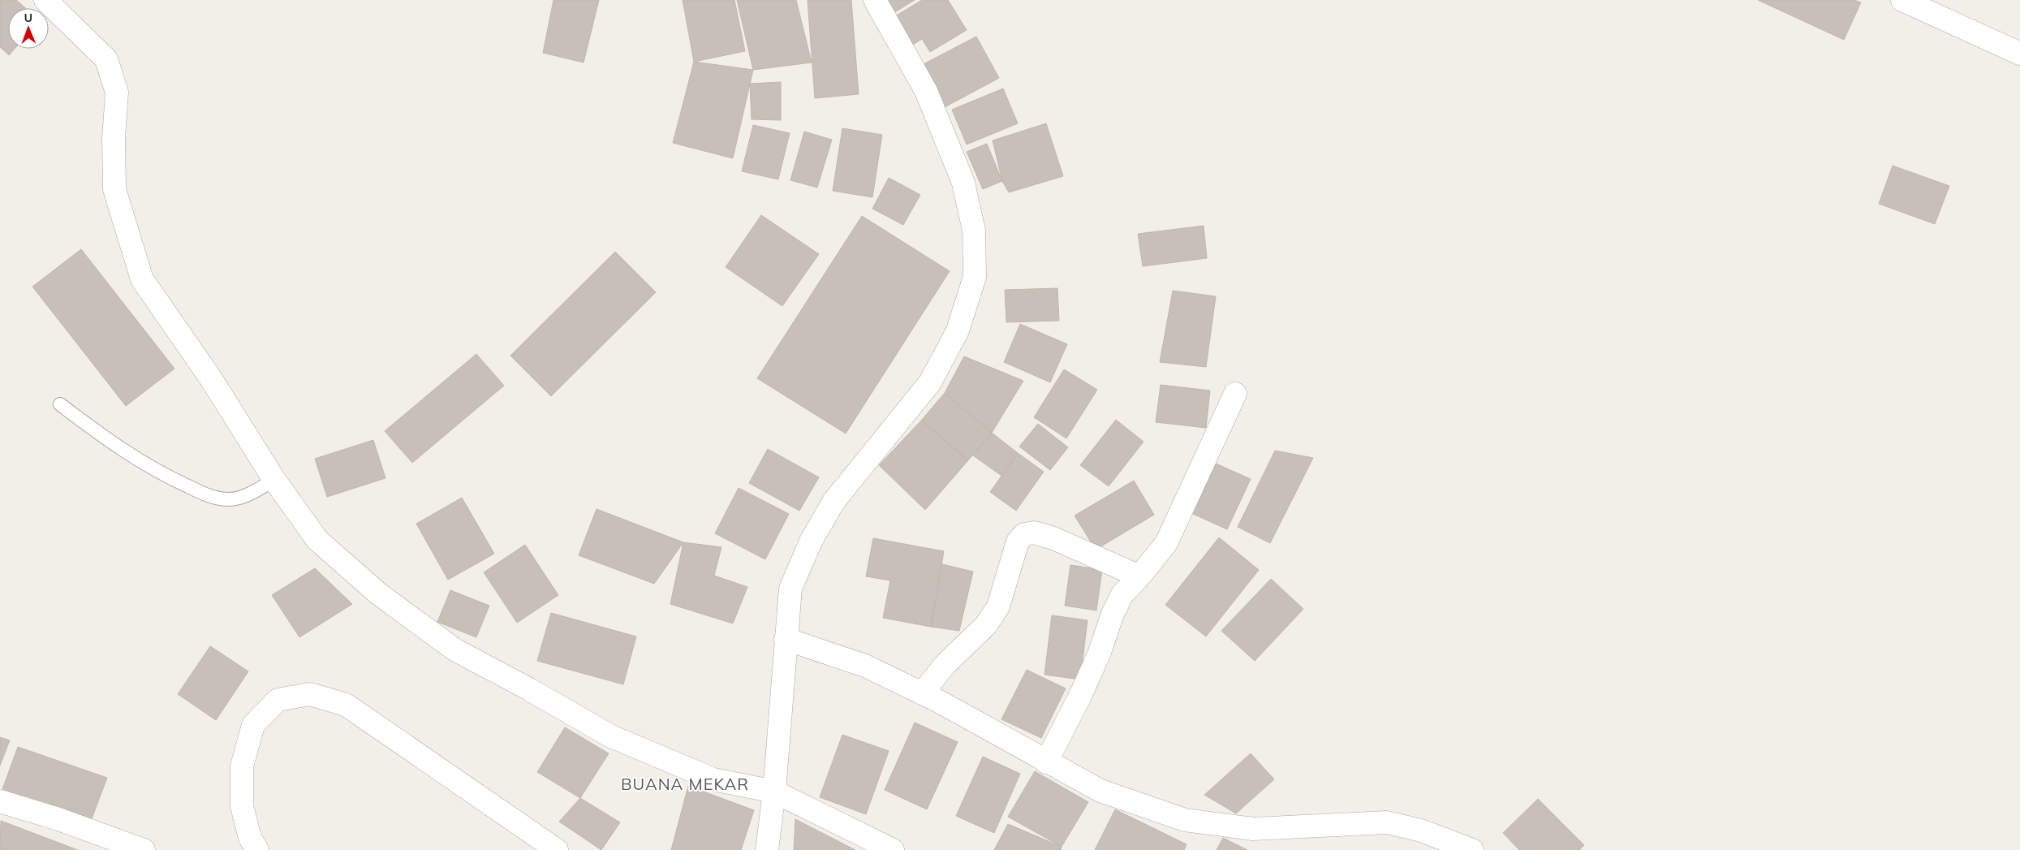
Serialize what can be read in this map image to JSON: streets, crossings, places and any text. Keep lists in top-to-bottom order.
{
  "districts": ["BUANA MEKAR"],
  "north": "top"
}
